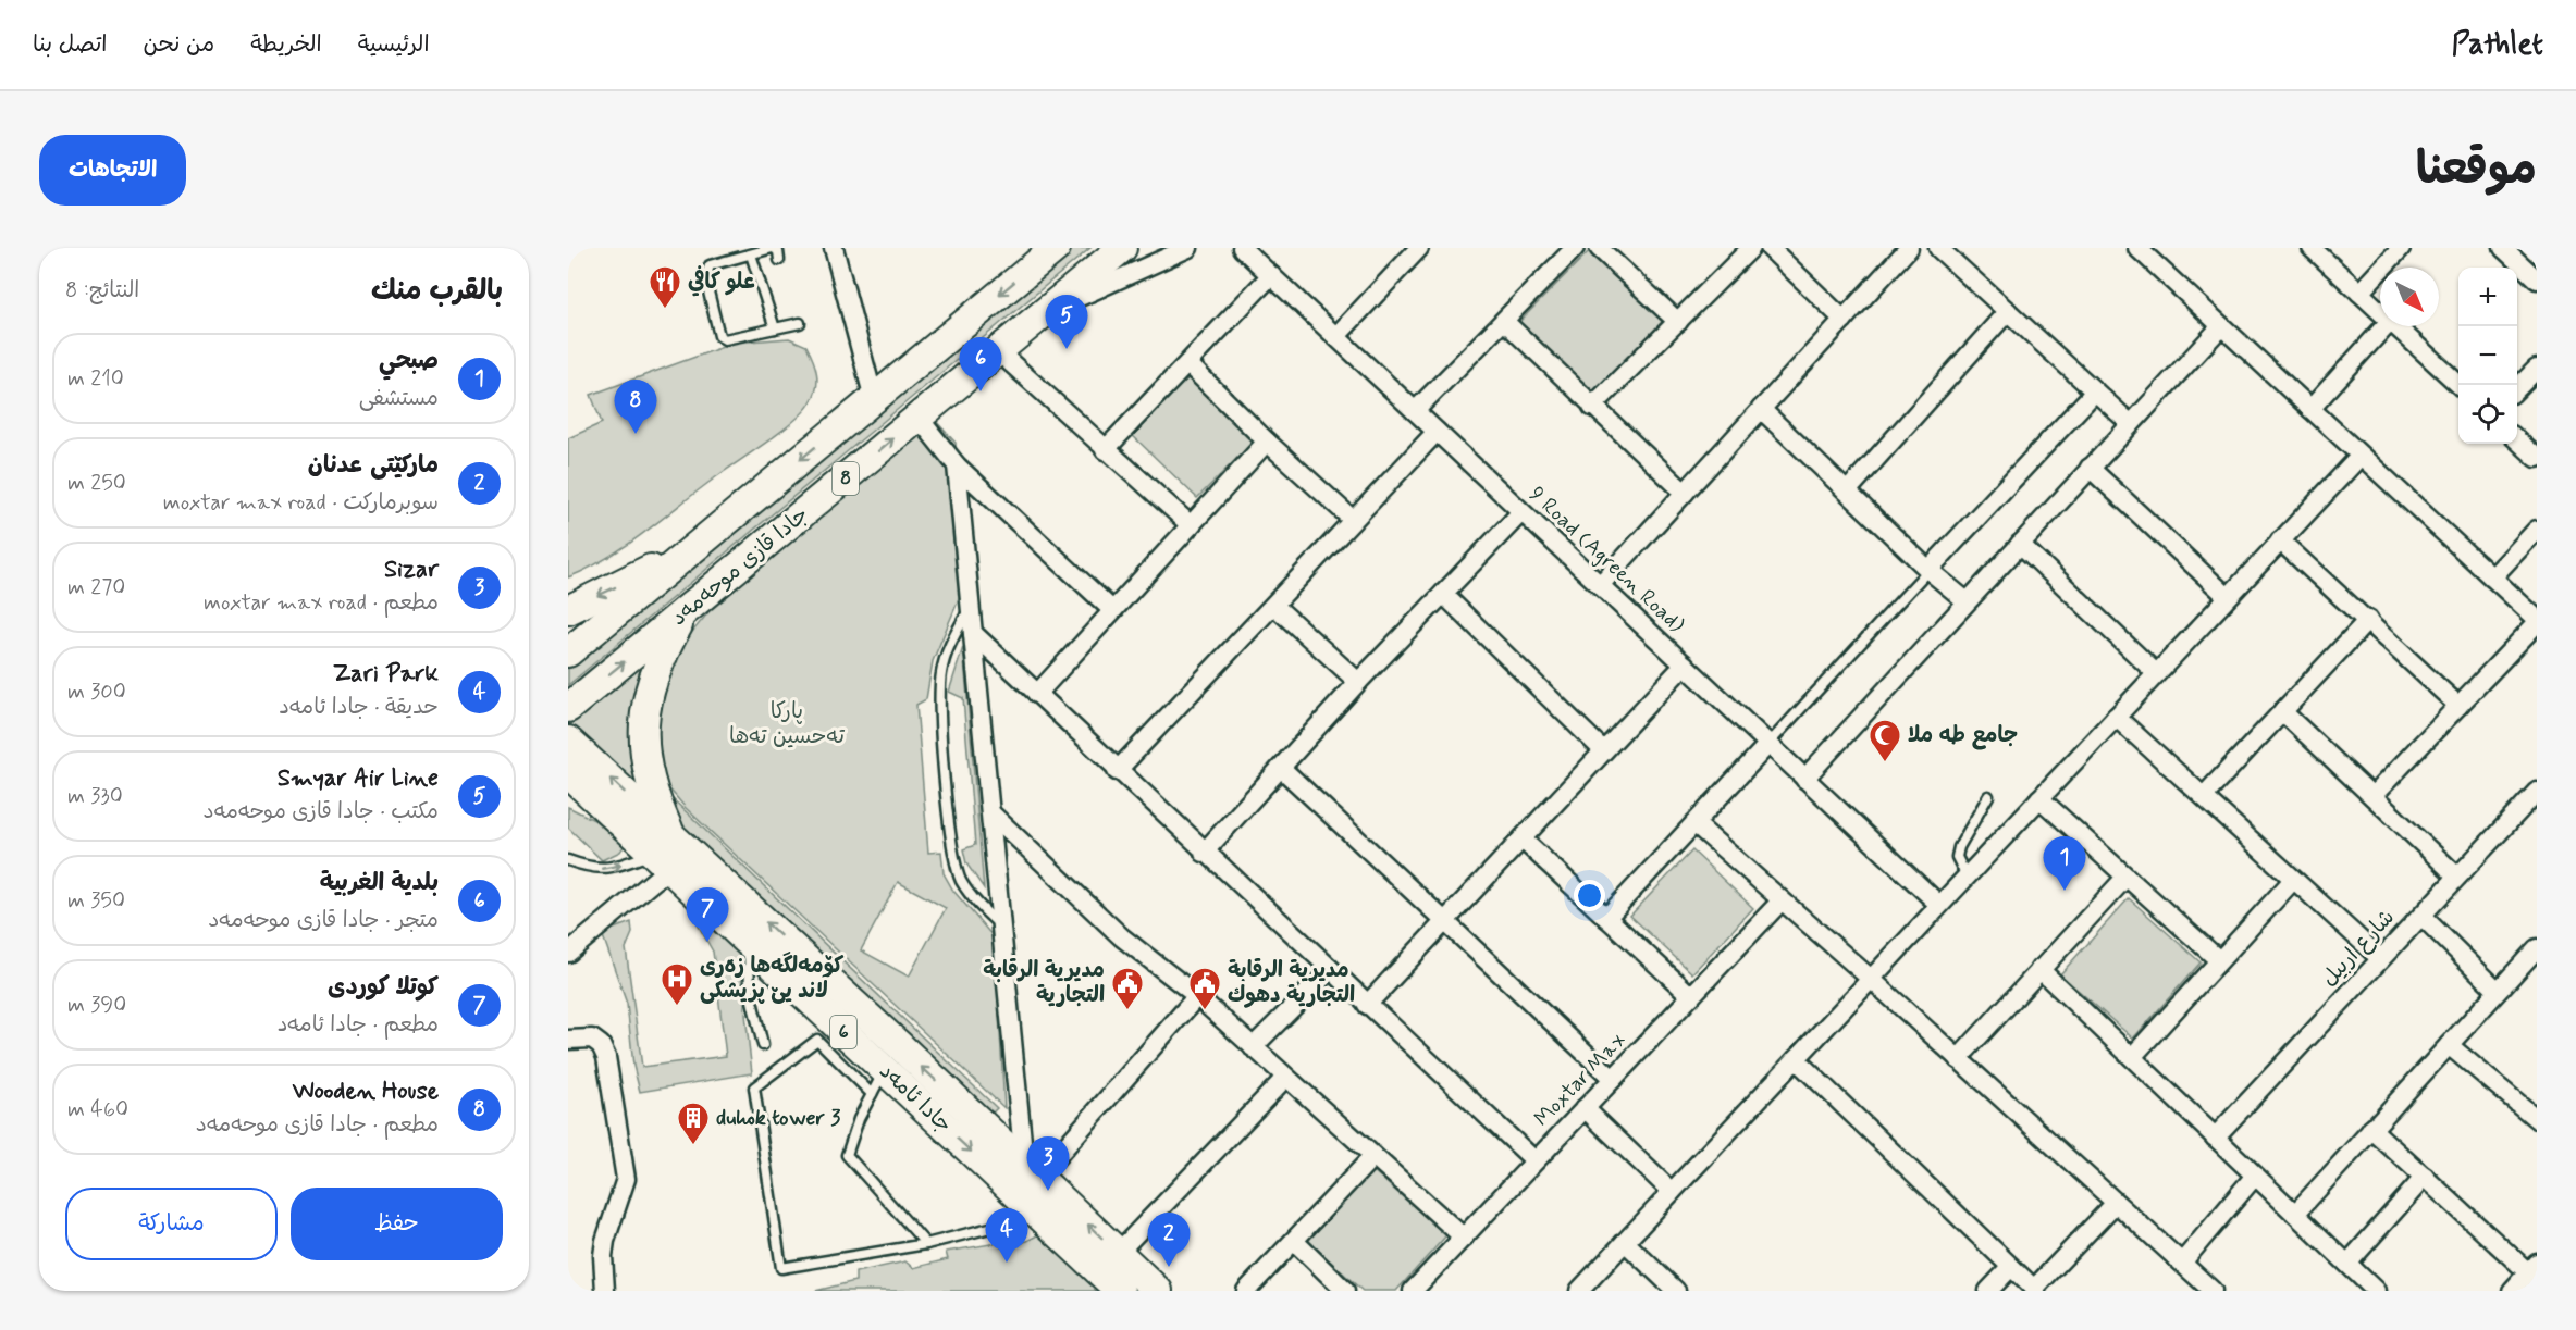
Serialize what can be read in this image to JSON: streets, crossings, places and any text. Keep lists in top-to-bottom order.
{
  "streets": {
    "main road": [
      "8",
      "جادا قازی موحەمەد",
      "6",
      "جادا ئامەد"
    ],
    "street": ["9 Road (Agreen Road)", "شارع اربيل", "Moxtar Max"]
  },
  "crossings": [
    ["6", "جادا ئامەد"]
  ],
  "parks": ["پارکا تەحسین تەها"],
  "places": {
    "restaurant": ["علو كافي"],
    "mosque": ["جامع طه ملا"],
    "hospital": ["کۆمه‌لگه‌ها زه‌ری لاند یێ پزیشکی"],
    "public building": ["مديرية الرقابة التجارية", "مديرية الرقابة التجارية دهوك"],
    "building": ["duhok tower 3"]
  },
  "north": "bottom right",
  "page": {
    "header": "Pathlet",
    "nav": [
      "الرئيسية",
      "الخريطة",
      "من نحن",
      "اتصل بنا"
    ],
    "title": "موقعنا",
    "buttons": [
      "الاتجاهات",
      ["حفظ", "مشاركة"]
    ],
    "heading": ["بالقرب منك", "النتائج: 8"],
    "map_buttons": ["+", "−"],
    "pins": [
      "5",
      "6",
      "8",
      "1",
      "7",
      "3",
      "4",
      "2"
    ],
    "list": [
      {
        "mark": "1",
        "name": "صبحي",
        "note": "مستشفى",
        "value": "210 m"
      },
      {
        "mark": "2",
        "name": "مارکێتی عدنان",
        "note": "سوبرماركت · moxtar max road",
        "value": "250 m"
      },
      {
        "mark": "3",
        "name": "Sizar",
        "note": "مطعم · moxtar max road",
        "value": "270 m"
      },
      {
        "mark": "4",
        "name": "Zari Park",
        "note": "حديقة · جادا ئامەد",
        "value": "300 m"
      },
      {
        "mark": "5",
        "name": "Smyar Air Line",
        "note": "مكتب · جادا قازی موحەمەد",
        "value": "330 m"
      },
      {
        "mark": "6",
        "name": "بلدية الغربية",
        "note": "متجر · جادا قازی موحەمەد",
        "value": "350 m"
      },
      {
        "mark": "7",
        "name": "كوتلا كوردی",
        "note": "مطعم · جادا ئامەد",
        "value": "390 m"
      },
      {
        "mark": "8",
        "name": "Wooden House",
        "note": "مطعم · جادا قازی موحەمەد",
        "value": "460 m"
      }
    ]
  }
}
